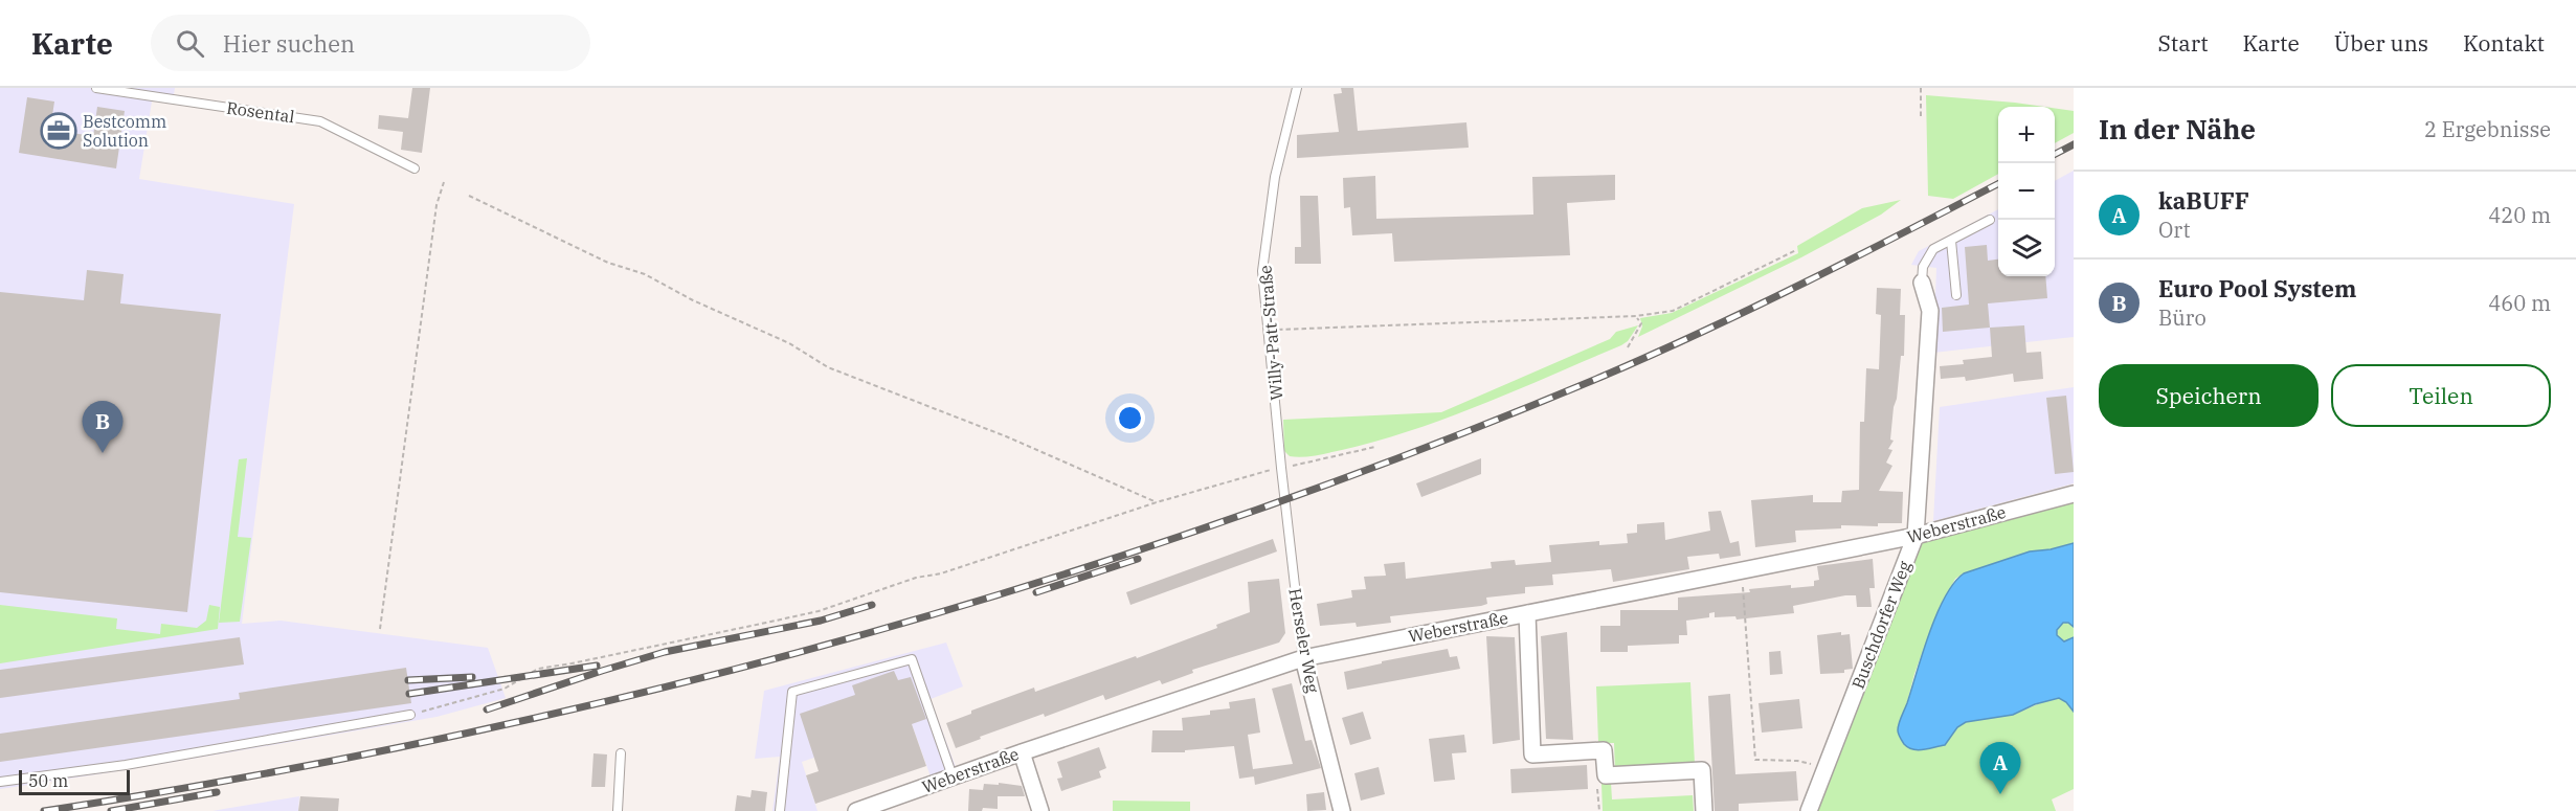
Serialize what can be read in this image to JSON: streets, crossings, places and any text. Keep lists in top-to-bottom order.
{
  "streets": {
    "street": ["Weberstraße", "Buschdorfer Weg", "Herseler Weg"],
    "lane": ["Rosental", "Willy-Patt-Straße"]
  },
  "crossings": [
    ["Willy-Patt-Straße", "Herseler Weg"],
    ["Weberstraße", "Buschdorfer Weg"],
    ["Weberstraße", "Herseler Weg"]
  ],
  "places": {
    "office": ["Bestcomm Solution"]
  },
  "scale_bar": "50 m",
  "page": {
    "header": "Karte",
    "search": "Hier suchen",
    "nav": [
      "Start",
      "Karte",
      "Über uns",
      "Kontakt"
    ],
    "heading": ["In der Nähe", "2 Ergebnisse"],
    "map_buttons": ["+", "−"],
    "list": [
      {
        "mark": "A",
        "name": "kaBUFF",
        "note": "Ort",
        "value": "420 m"
      },
      {
        "mark": "B",
        "name": "Euro Pool System",
        "note": "Büro",
        "value": "460 m"
      }
    ],
    "buttons": ["Speichern", "Teilen"],
    "pins": ["B", "A"],
    "scale": "50 m"
  }
}
